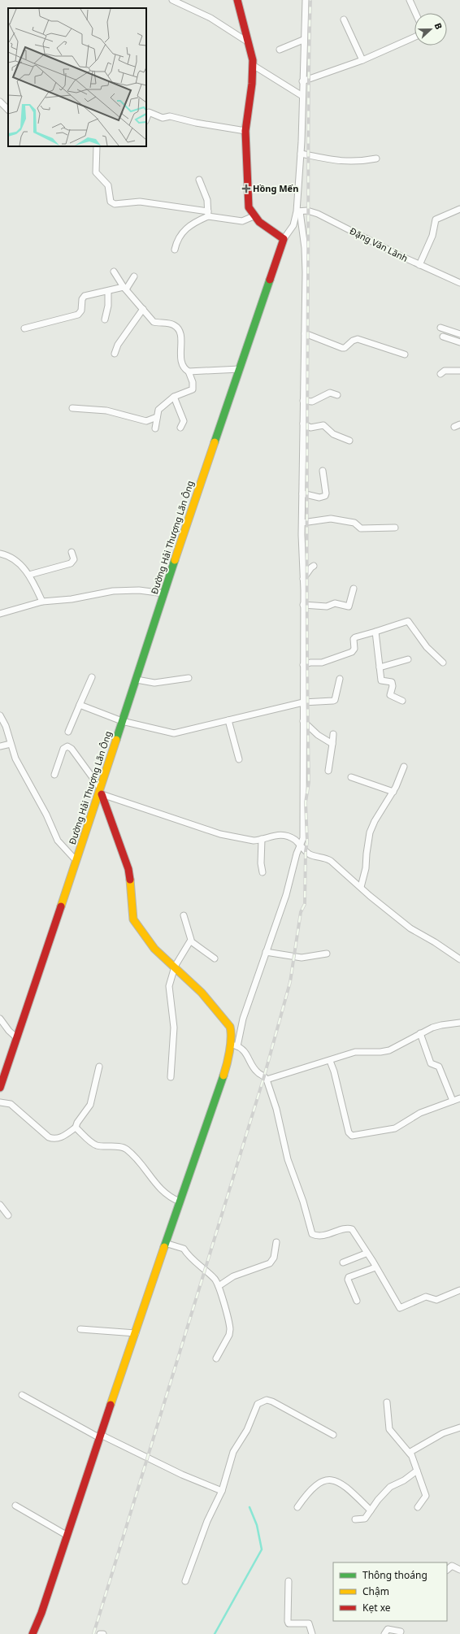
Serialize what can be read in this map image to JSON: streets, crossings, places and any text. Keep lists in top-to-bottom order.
{
  "streets": {
    "street": ["Đặng Văn Lãnh", "Đường Hải Thượng Lãn Ông"]
  },
  "places": {
    "health": ["Hồng Mến"]
  },
  "legend": ["Thông thoáng", "Chậm", "Kẹt xe"],
  "north": "right"
}
